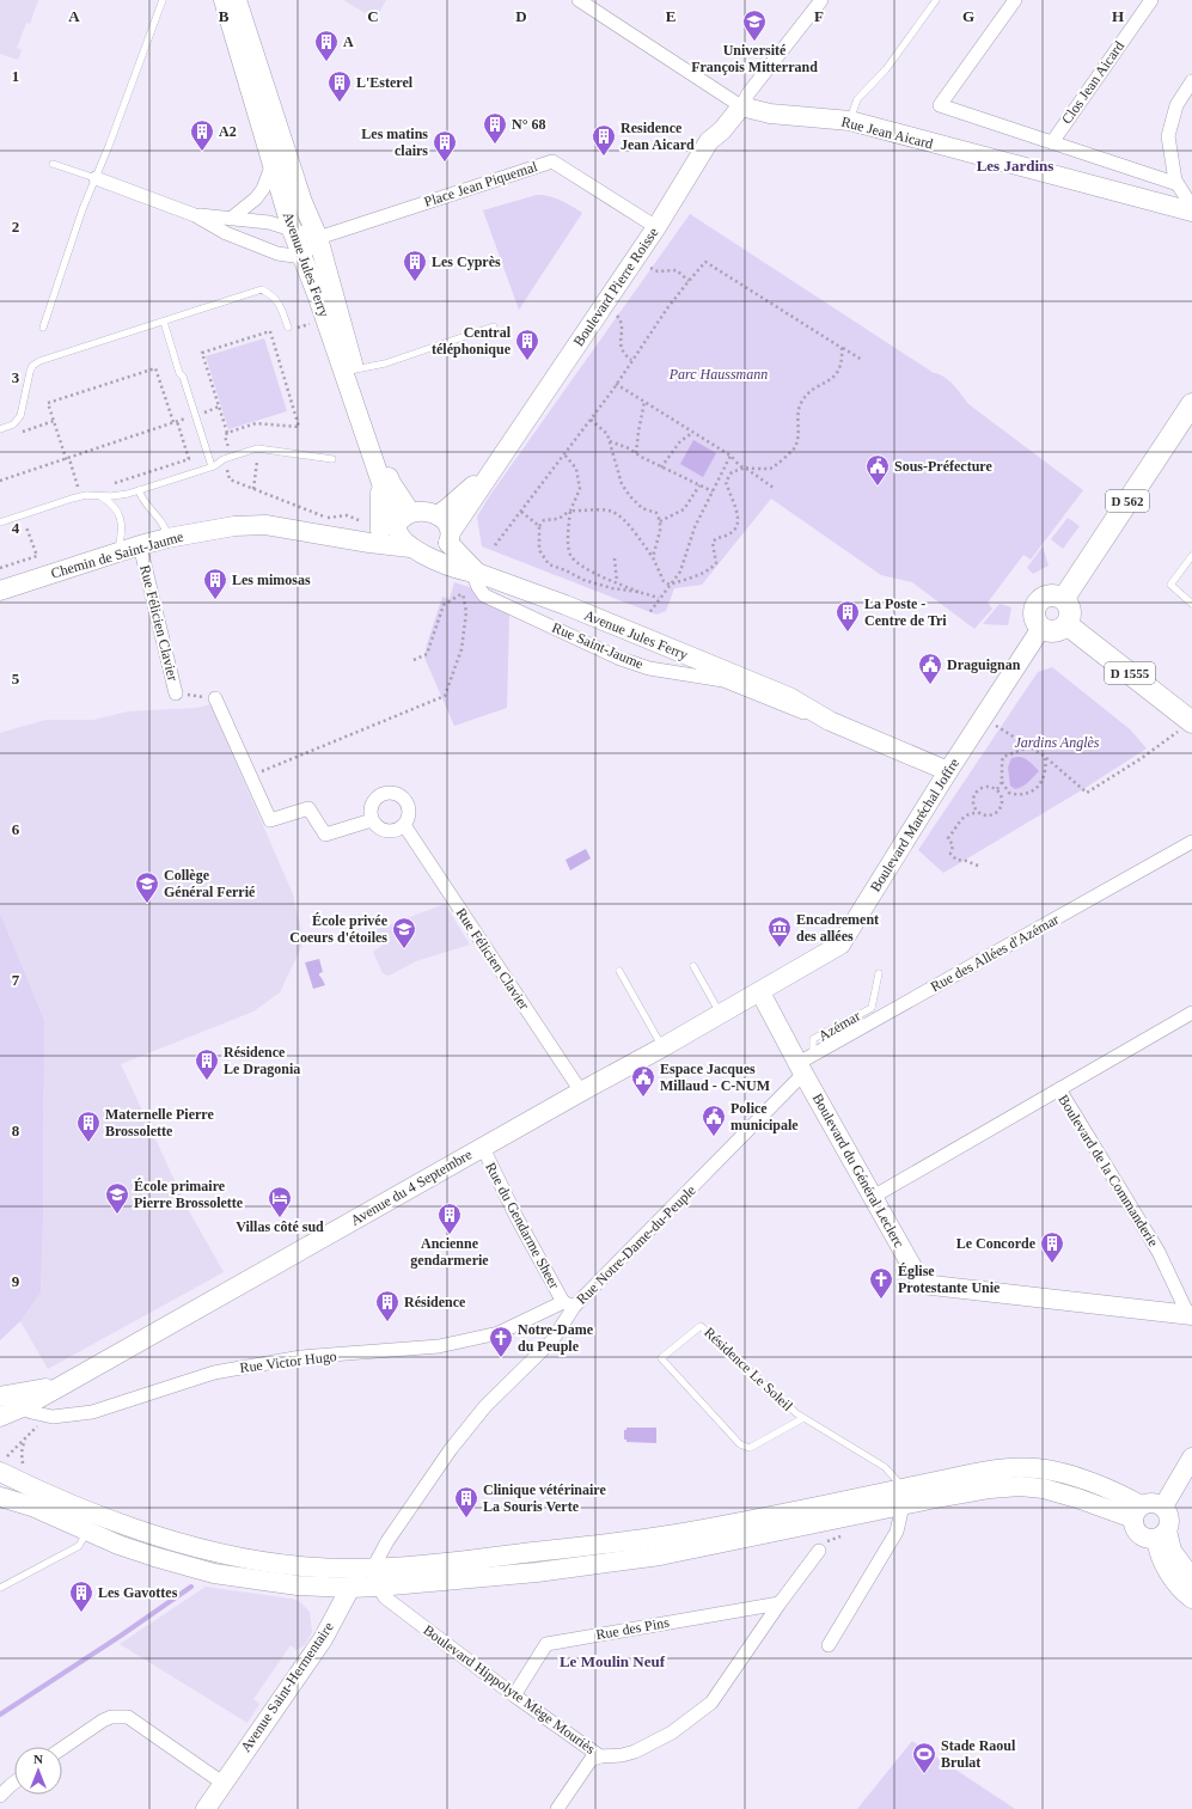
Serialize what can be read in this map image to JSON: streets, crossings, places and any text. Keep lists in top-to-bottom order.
{
  "streets": {
    "main road": ["D 562", "D 1555"],
    "street": [
      "Clos Jean Aicard",
      "Rue Jean Aicard",
      "Place Jean Piquemal",
      "Avenue Jules Ferry",
      "Boulevard Pierre Roisse",
      "Chemin de Saint-Jaume",
      "Rue Félicien Clavier",
      "Rue Saint-Jaume",
      "Boulevard Maréchal Joffre",
      "Rue des Allées d'Azémar",
      "Boulevard du Général Leclerc",
      "Boulevard de la Commanderie",
      "Avenue du 4 Septembre",
      "Rue du Gendarme Sheer",
      "Rue Notre-Dame-du-Peuple",
      "Rue Victor Hugo",
      "Rue des Pins",
      "Avenue Saint-Hermentaire",
      "Boulevard Hippolyte Mège Mouriès"
    ],
    "lane": ["Azémar", "Résidence Le Soleil"]
  },
  "crossings": [
    ["Rue Jean Aicard", "Boulevard Pierre Roisse"],
    ["Place Jean Piquemal", "Avenue Jules Ferry"],
    ["Place Jean Piquemal", "Boulevard Pierre Roisse"],
    ["Avenue Jules Ferry", "Boulevard Pierre Roisse"],
    ["Avenue Jules Ferry", "Chemin de Saint-Jaume"],
    ["Avenue Jules Ferry", "Rue Saint-Jaume"],
    ["Avenue Jules Ferry", "Boulevard Maréchal Joffre"],
    ["Boulevard Pierre Roisse", "Chemin de Saint-Jaume"],
    ["D 562", "D 1555"],
    ["D 562", "Boulevard Maréchal Joffre"],
    ["Chemin de Saint-Jaume", "Rue Félicien Clavier"],
    ["Rue Félicien Clavier", "Avenue du 4 Septembre"],
    ["D 1555", "Boulevard Maréchal Joffre"],
    ["Boulevard Maréchal Joffre", "Boulevard du Général Leclerc"],
    ["Boulevard Maréchal Joffre", "Avenue du 4 Septembre"],
    ["Rue des Allées d'Azémar", "Azémar"],
    ["Rue des Allées d'Azémar", "Boulevard du Général Leclerc"],
    ["Rue des Allées d'Azémar", "Rue Notre-Dame-du-Peuple"],
    ["Azémar", "Boulevard du Général Leclerc"],
    ["Azémar", "Rue Notre-Dame-du-Peuple"],
    ["Boulevard du Général Leclerc", "Boulevard de la Commanderie"],
    ["Boulevard du Général Leclerc", "Avenue du 4 Septembre"],
    ["Boulevard du Général Leclerc", "Rue Notre-Dame-du-Peuple"],
    ["Avenue du 4 Septembre", "Rue du Gendarme Sheer"],
    ["Avenue du 4 Septembre", "Rue Victor Hugo"],
    ["Rue du Gendarme Sheer", "Rue Notre-Dame-du-Peuple"],
    ["Rue du Gendarme Sheer", "Rue Victor Hugo"],
    ["Rue Notre-Dame-du-Peuple", "Rue Victor Hugo"],
    ["Rue Notre-Dame-du-Peuple", "Avenue Saint-Hermentaire"],
    ["Rue Notre-Dame-du-Peuple", "Boulevard Hippolyte Mège Mouriès"],
    ["Rue des Pins", "Boulevard Hippolyte Mège Mouriès"],
    ["Avenue Saint-Hermentaire", "Boulevard Hippolyte Mège Mouriès"]
  ],
  "districts": ["Les Jardins", "Le Moulin Neuf"],
  "parks": ["Parc Haussmann", "Jardins Anglès"],
  "places": {
    "school or university": [
      "Université François Mitterrand",
      "Collège Général Ferrié",
      "École privée Coeurs d'étoiles",
      "École primaire Pierre Brossolette"
    ],
    "building": [
      "A",
      "L'Esterel",
      "N° 68",
      "A2",
      "Residence Jean Aicard",
      "Les matins clairs",
      "Les Cyprès",
      "Central téléphonique",
      "Les mimosas",
      "La Poste - Centre de Tri",
      "Résidence Le Dragonia",
      "Maternelle Pierre Brossolette",
      "Ancienne gendarmerie",
      "Le Concorde",
      "Résidence",
      "Clinique vétérinaire La Souris Verte",
      "Les Gavottes"
    ],
    "public building": [
      "Sous-Préfecture",
      "Draguignan",
      "Espace Jacques Millaud - C-NUM",
      "Police municipale"
    ],
    "museum": ["Encadrement des allées"],
    "hotel": ["Villas côté sud"],
    "church": ["Église Protestante Unie", "Notre-Dame du Peuple"],
    "sports": ["Stade Raoul Brulat"]
  },
  "north": "top",
  "grid": {
    "columns": [
      "A",
      "B",
      "C",
      "D",
      "E",
      "F",
      "G",
      "H"
    ],
    "rows": [
      "1",
      "2",
      "3",
      "4",
      "5",
      "6",
      "7",
      "8",
      "9"
    ]
  }
}
